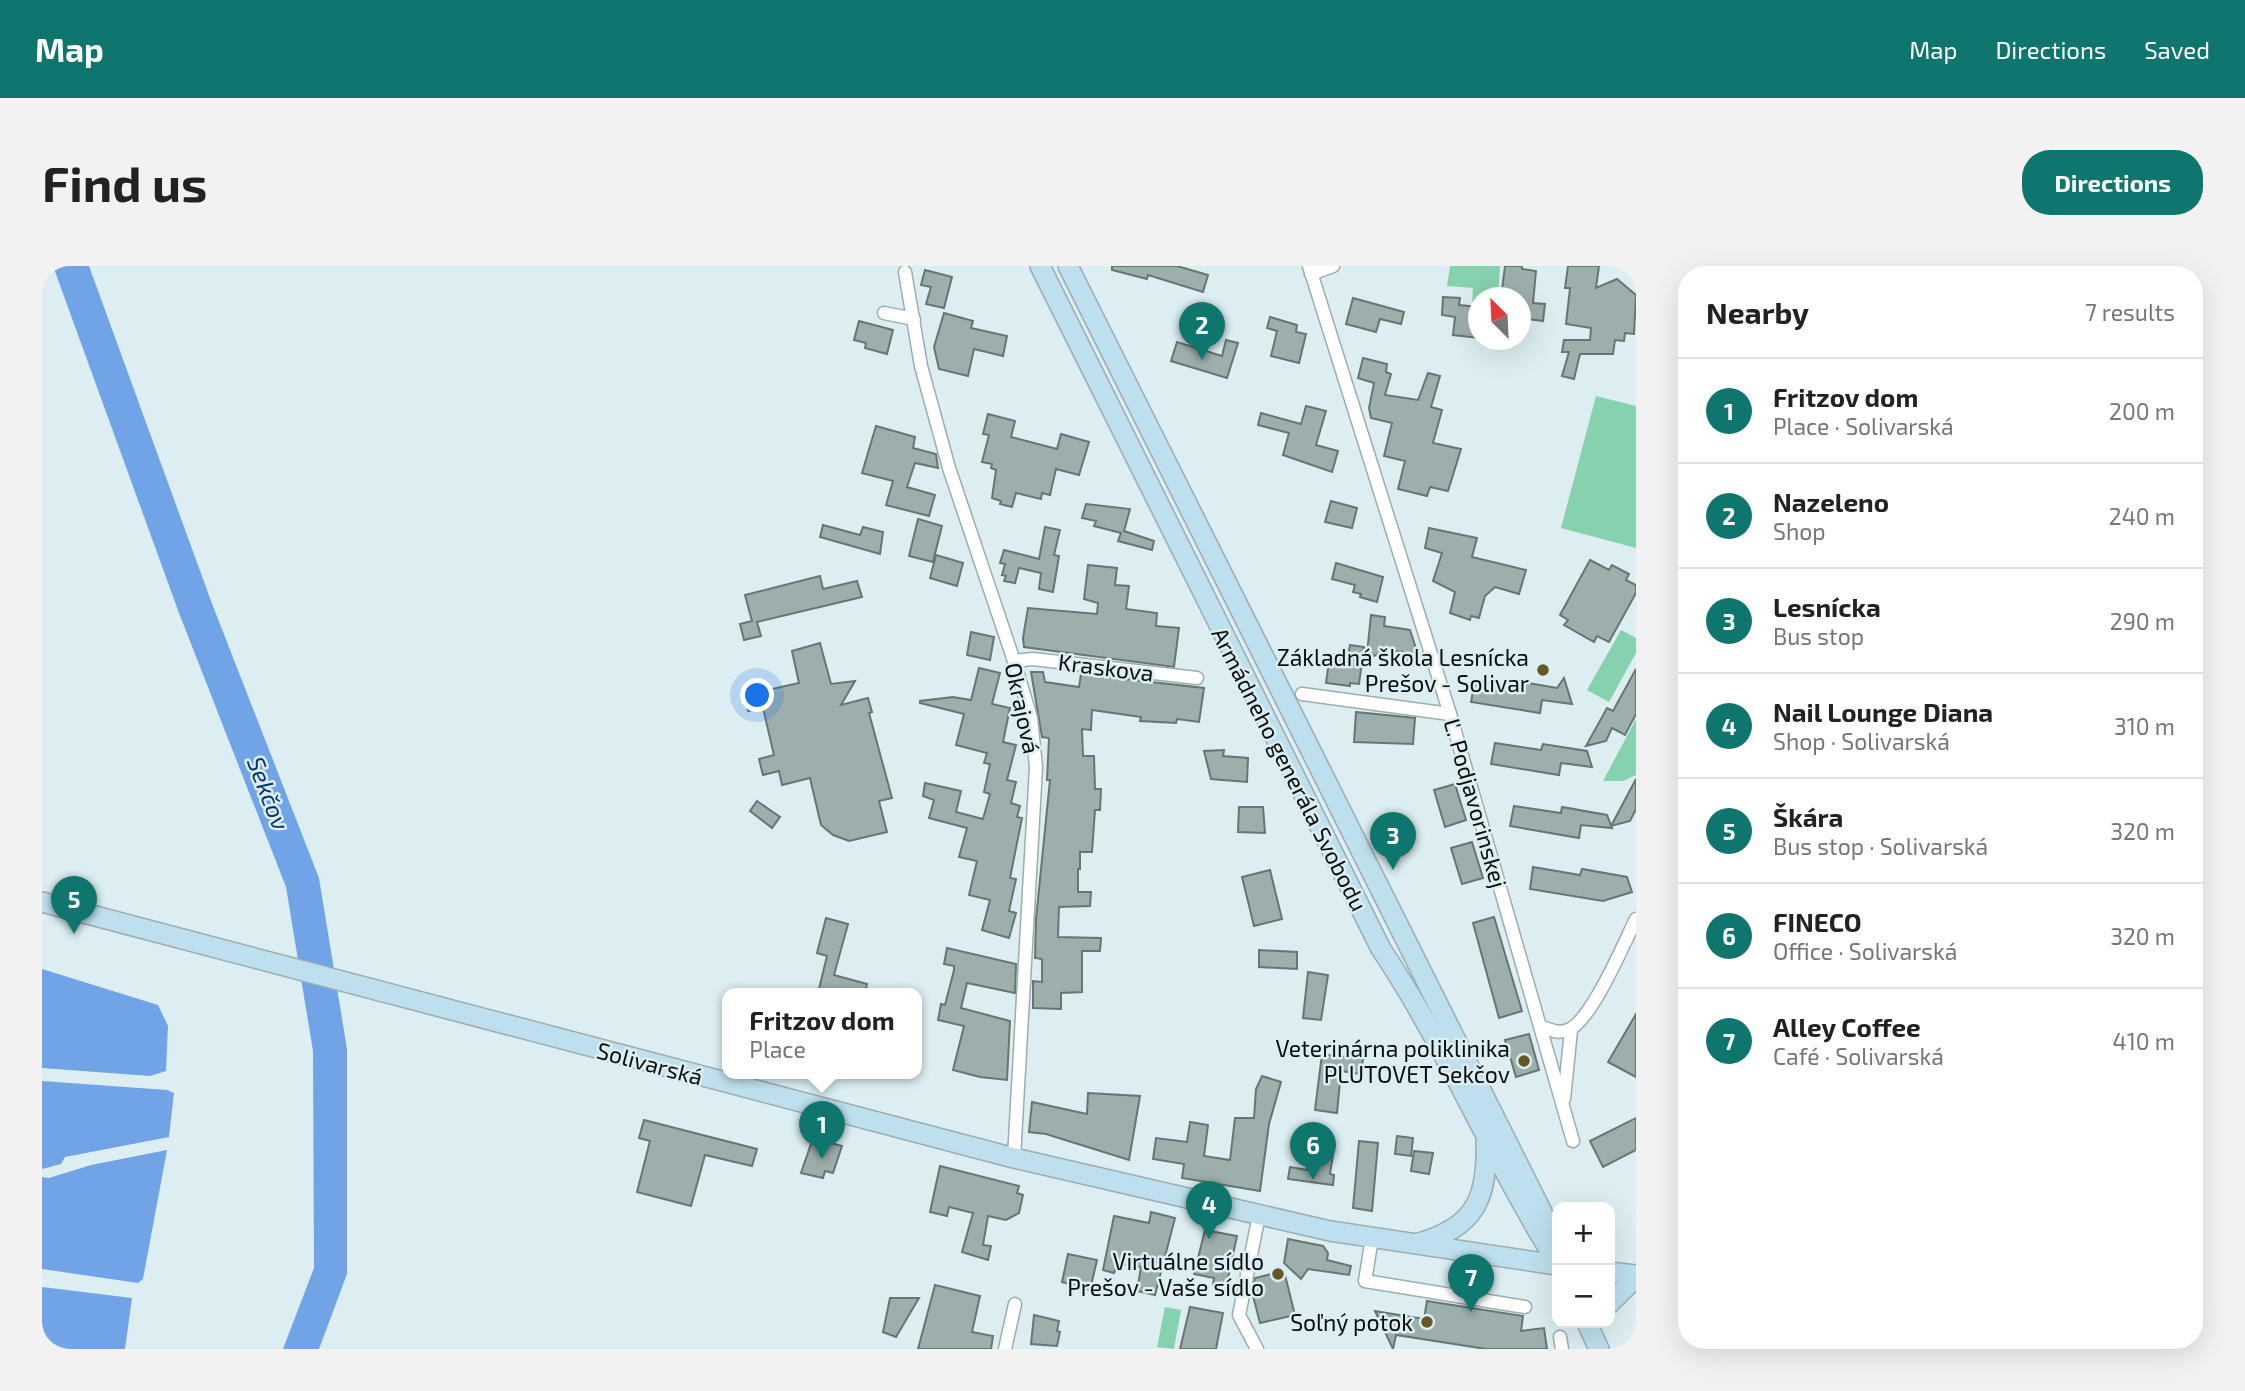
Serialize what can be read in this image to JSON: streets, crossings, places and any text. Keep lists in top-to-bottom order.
{
  "streets": {
    "street": [
      "Kraskova",
      "Okrajová",
      "Armádneho generála Svobodu",
      "Ľ. Podjavorinskej",
      "Solivarská"
    ]
  },
  "crossings": [
    ["Kraskova", "Okrajová"],
    ["Okrajová", "Solivarská"]
  ],
  "water": ["Sekčov"],
  "places": [
    "Základná škola Lesnícka Prešov - Solivar",
    "Veterinárna poliklinika PLUTOVET Sekčov",
    "Virtuálne sídlo Prešov - Vaše sídlo",
    "Soľný potok"
  ],
  "north": "top left",
  "page": {
    "header": "Map",
    "nav": ["Map", "Directions", "Saved"],
    "buttons": "Directions",
    "title": "Find us",
    "heading": ["Nearby", "7 results"],
    "pins": [
      "2",
      "3",
      "5",
      "1",
      "6",
      "4",
      "7"
    ],
    "list": [
      {
        "mark": "1",
        "name": "Fritzov dom",
        "note": "Place · Solivarská",
        "value": "200 m"
      },
      {
        "mark": "2",
        "name": "Nazeleno",
        "note": "Shop",
        "value": "240 m"
      },
      {
        "mark": "3",
        "name": "Lesnícka",
        "note": "Bus stop",
        "value": "290 m"
      },
      {
        "mark": "4",
        "name": "Nail Lounge Diana",
        "note": "Shop · Solivarská",
        "value": "310 m"
      },
      {
        "mark": "5",
        "name": "Škára",
        "note": "Bus stop · Solivarská",
        "value": "320 m"
      },
      {
        "mark": "6",
        "name": "FINECO",
        "note": "Office · Solivarská",
        "value": "320 m"
      },
      {
        "mark": "7",
        "name": "Alley Coffee",
        "note": "Café · Solivarská",
        "value": "410 m"
      }
    ],
    "popup": ["Fritzov dom", "Place"],
    "map_buttons": ["+", "−"]
  }
}
